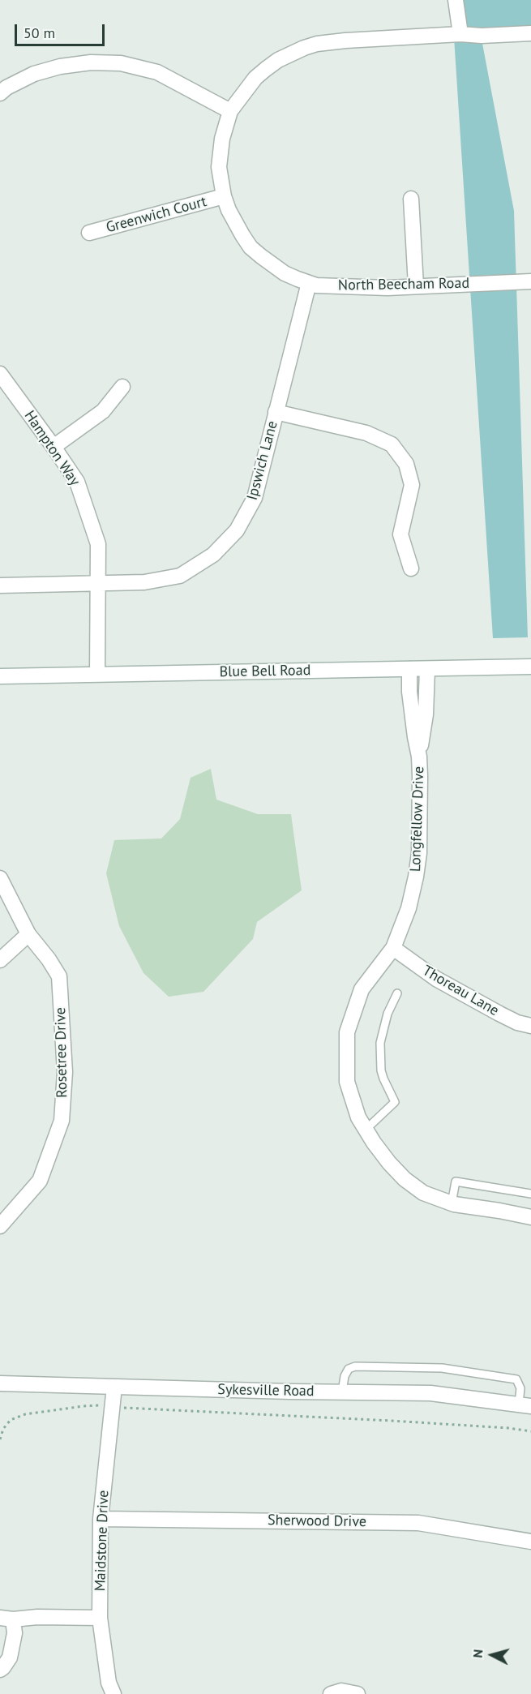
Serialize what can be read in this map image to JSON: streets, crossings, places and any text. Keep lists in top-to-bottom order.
{
  "streets": {
    "street": [
      "Greenwich Court",
      "North Beecham Road",
      "Hampton Way",
      "Ipswich Lane",
      "Blue Bell Road",
      "Longfellow Drive",
      "Thoreau Lane",
      "Rosetree Drive",
      "Sykesville Road",
      "Sherwood Drive",
      "Maidstone Drive"
    ]
  },
  "crossings": [
    ["Greenwich Court", "North Beecham Road"],
    ["North Beecham Road", "Ipswich Lane"],
    ["Hampton Way", "Ipswich Lane"],
    ["Hampton Way", "Blue Bell Road"],
    ["Blue Bell Road", "Longfellow Drive"],
    ["Longfellow Drive", "Thoreau Lane"],
    ["Sykesville Road", "Maidstone Drive"],
    ["Sherwood Drive", "Maidstone Drive"]
  ],
  "scale_bar": "50 m",
  "north": "left"
}
